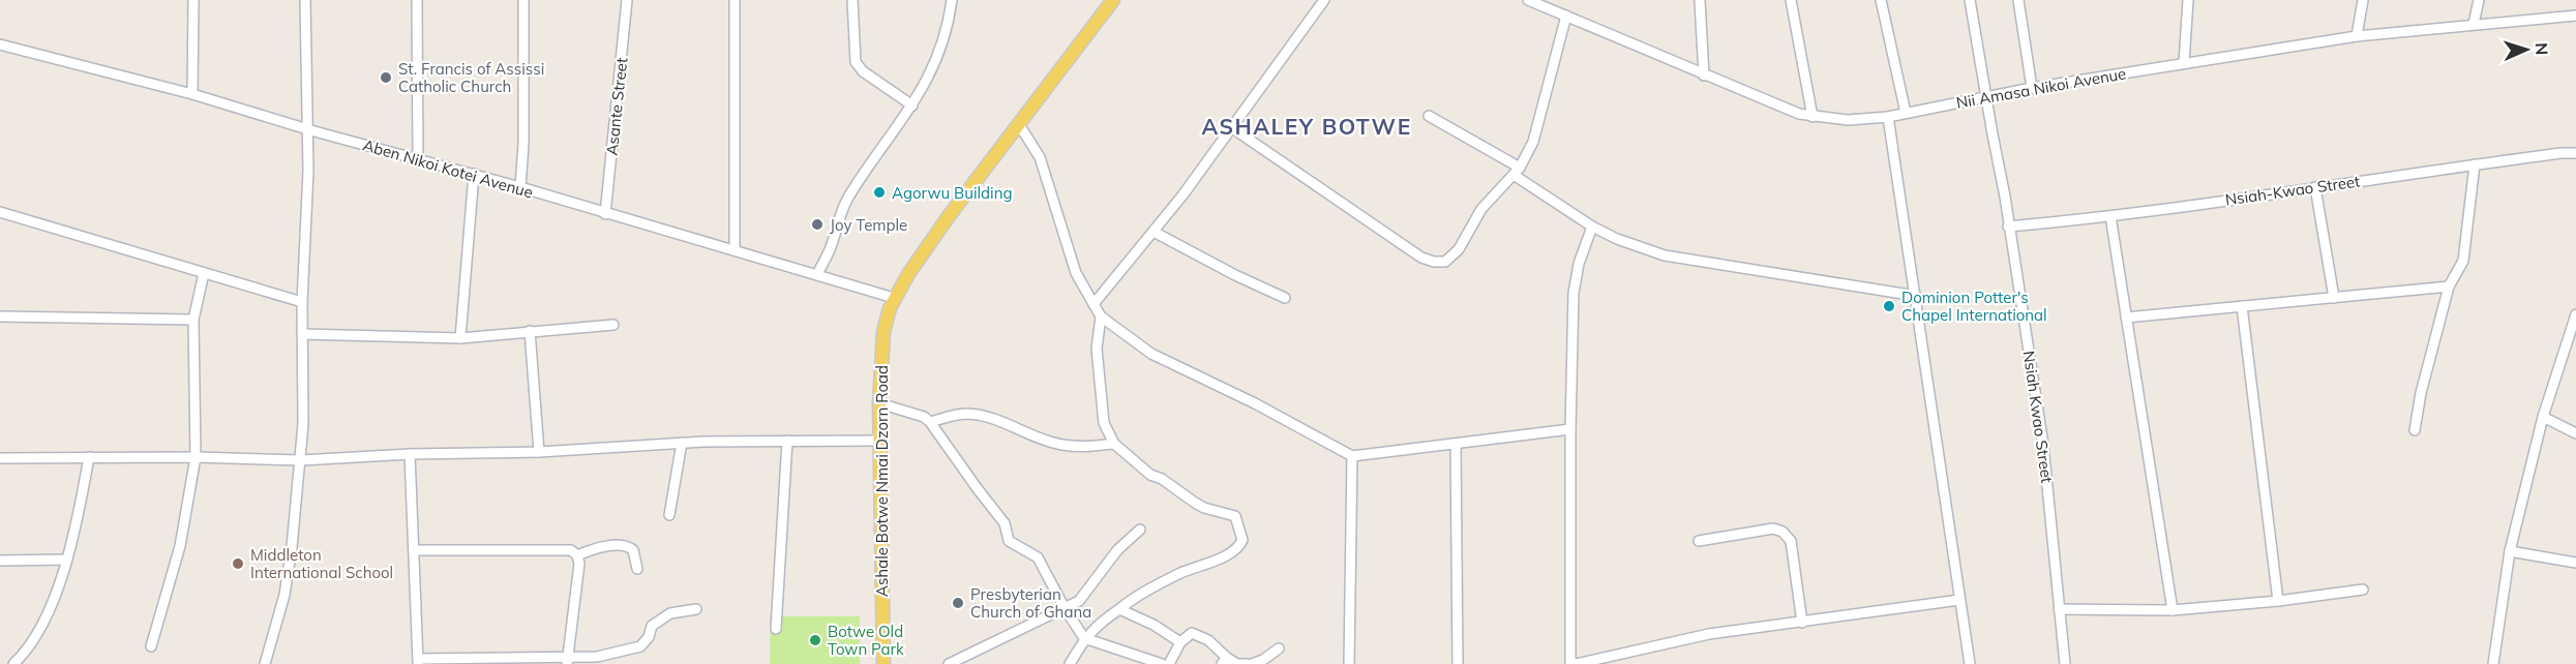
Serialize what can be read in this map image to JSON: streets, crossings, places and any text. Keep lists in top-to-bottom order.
{
  "streets": {
    "main road": ["Ashale Botwe Nmai Dzorn Road"],
    "street": [
      "Nii Amasa Nikoi Avenue",
      "Asante Street",
      "Aben Nikoi Kotei Avenue",
      "Nsiah-Kwao Street",
      "Nsiah Kwao Street"
    ]
  },
  "crossings": [
    ["Nii Amasa Nikoi Avenue", "Nsiah Kwao Street"],
    ["Asante Street", "Aben Nikoi Kotei Avenue"],
    ["Aben Nikoi Kotei Avenue", "Ashale Botwe Nmai Dzorn Road"],
    ["Nsiah-Kwao Street", "Nsiah Kwao Street"]
  ],
  "districts": ["ASHALEY BOTWE"],
  "places": [
    "St. Francis of Assissi Catholic Church",
    "Agorwu Building",
    "Joy Temple",
    "Dominion Potter's Chapel International",
    "Middleton International School",
    "Presbyterian Church of Ghana",
    "Botwe Old Town Park"
  ],
  "north": "right"
}
